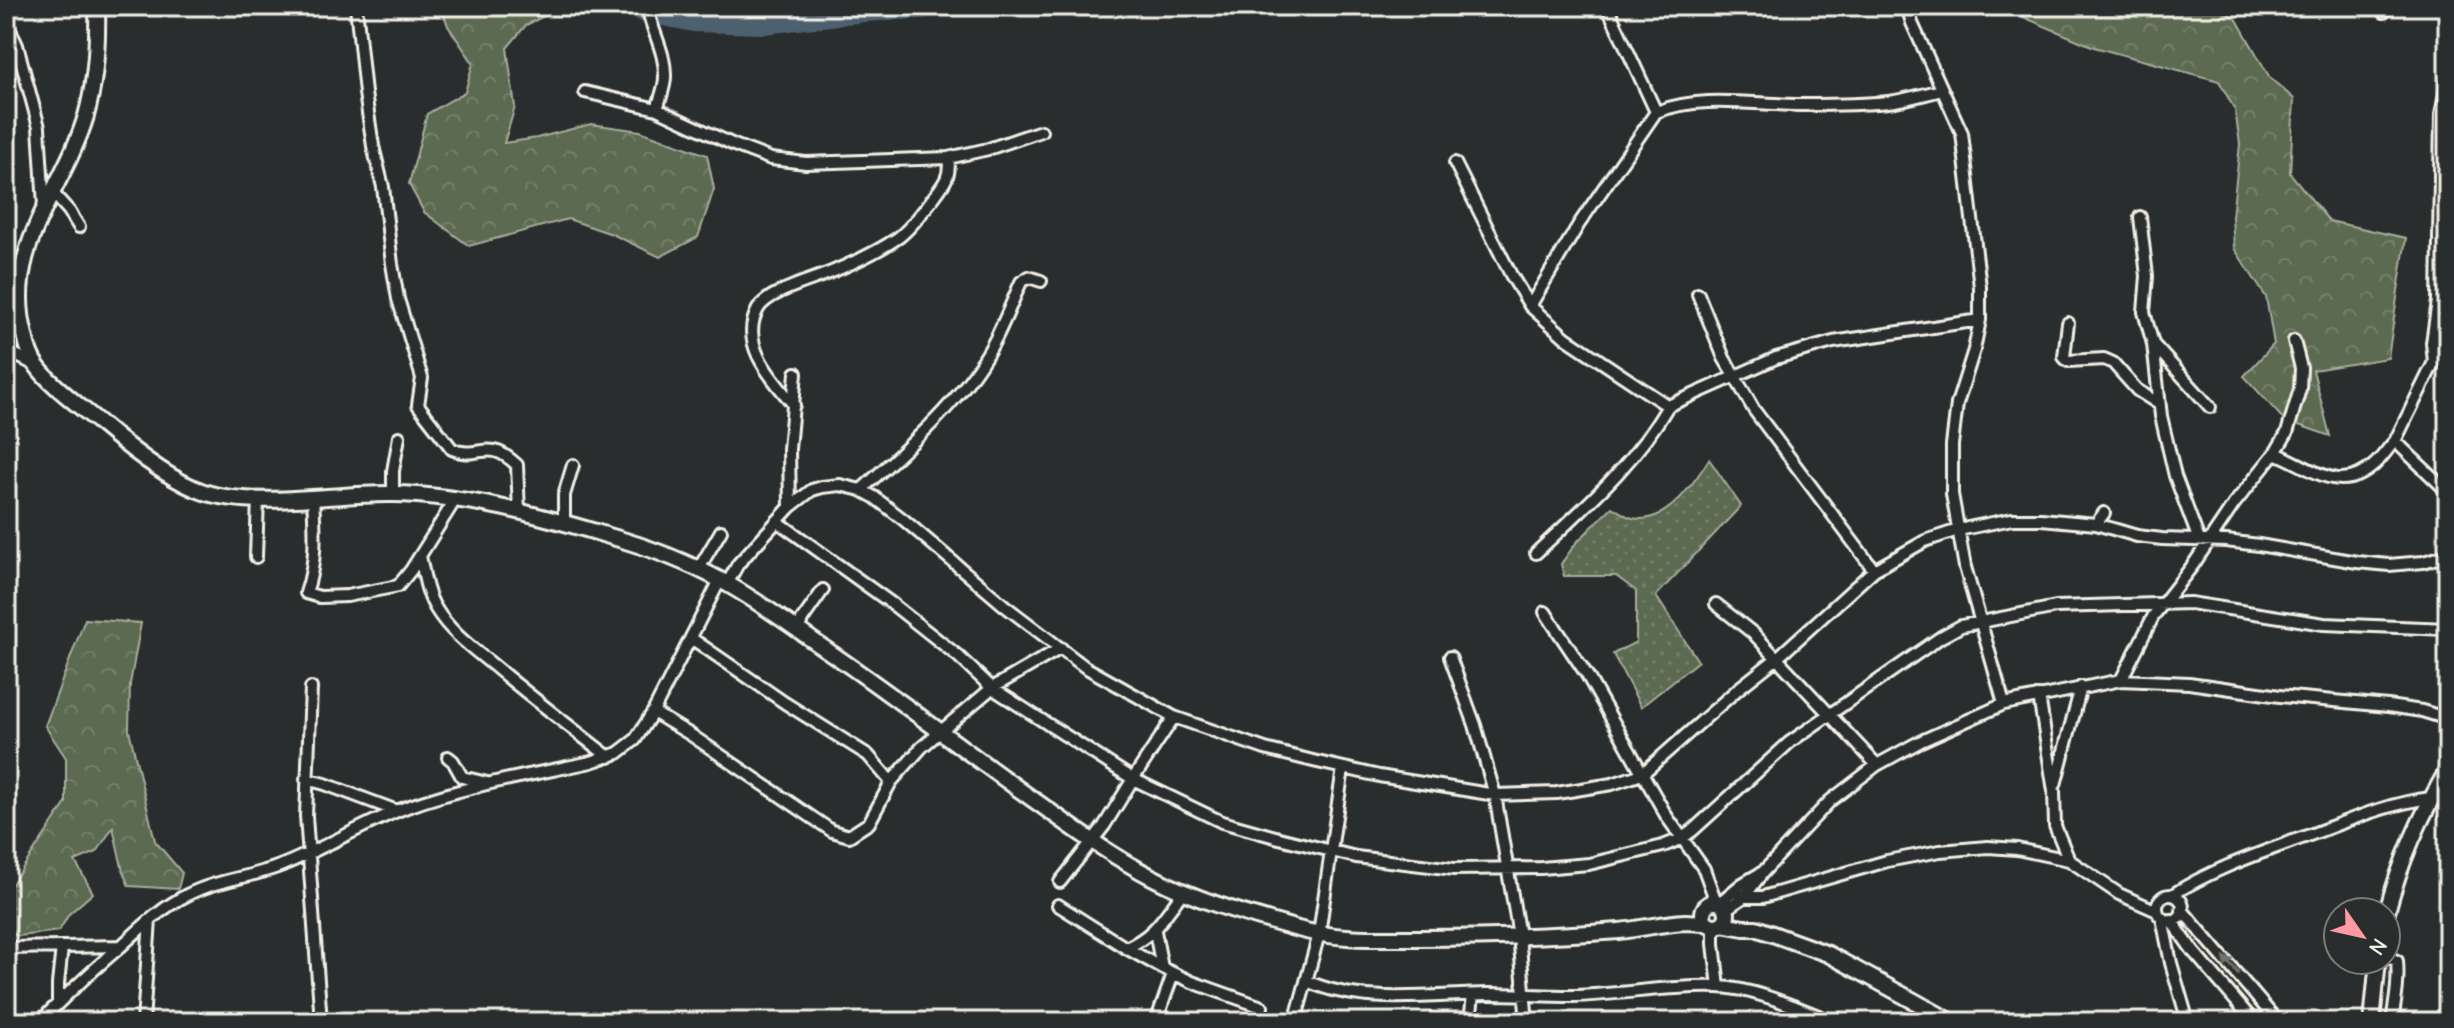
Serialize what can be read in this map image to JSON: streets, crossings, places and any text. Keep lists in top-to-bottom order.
{
  "north": "bottom right"
}
